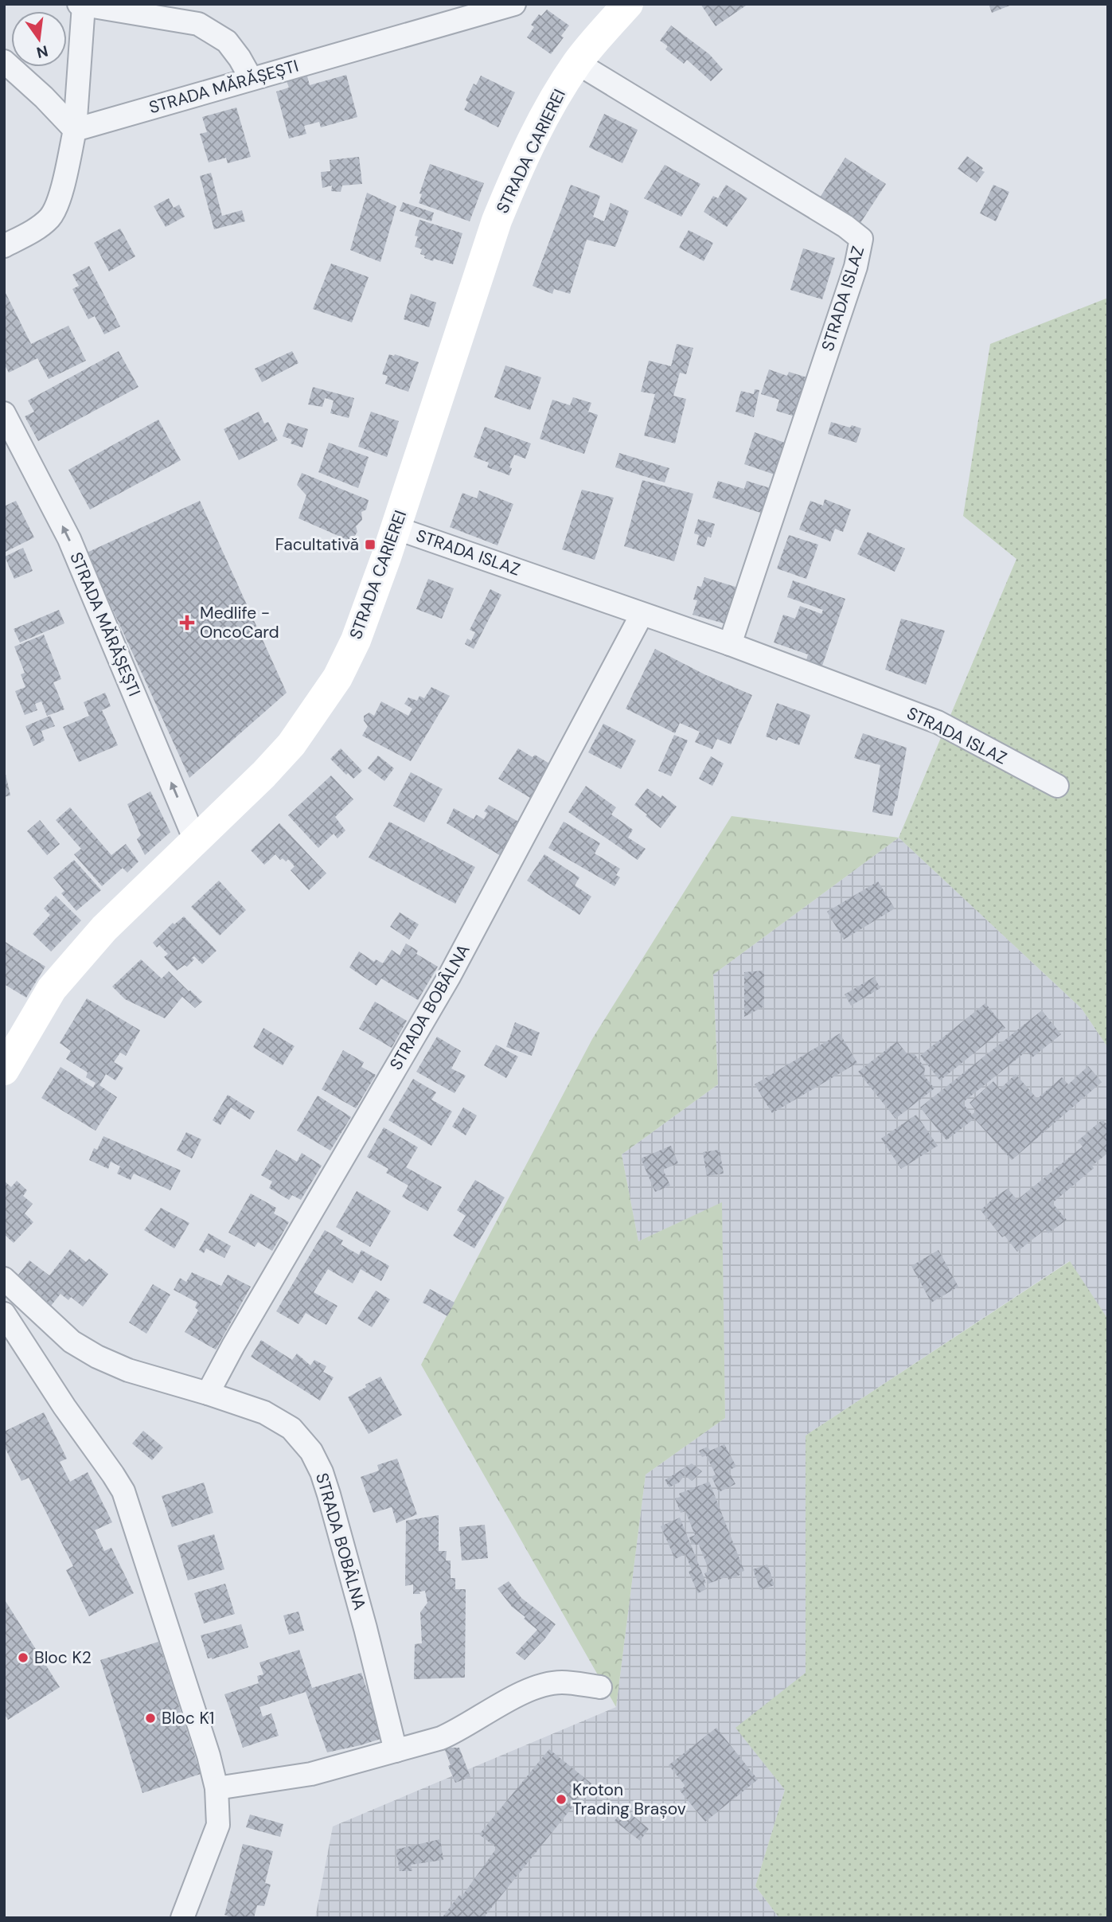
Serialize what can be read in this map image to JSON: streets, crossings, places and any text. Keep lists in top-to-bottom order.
{
  "streets": {
    "street": [
      "STRADA MĂRĂȘEȘTI",
      "STRADA CARIEREI",
      "STRADA ISLAZ",
      "STRADA BOBÂLNA"
    ]
  },
  "crossings": [
    ["STRADA MĂRĂȘEȘTI", "STRADA CARIEREI"],
    ["STRADA CARIEREI", "STRADA ISLAZ"],
    ["STRADA ISLAZ", "STRADA BOBÂLNA"]
  ],
  "one_way": ["STRADA MĂRĂȘEȘTI"],
  "places": {
    "transit": ["Facultativă"],
    "health": ["Medlife - OncoCard"],
    "other": ["Bloc K2", "Bloc K1", "Kroton Trading Brașov"]
  },
  "north": "bottom"
}
